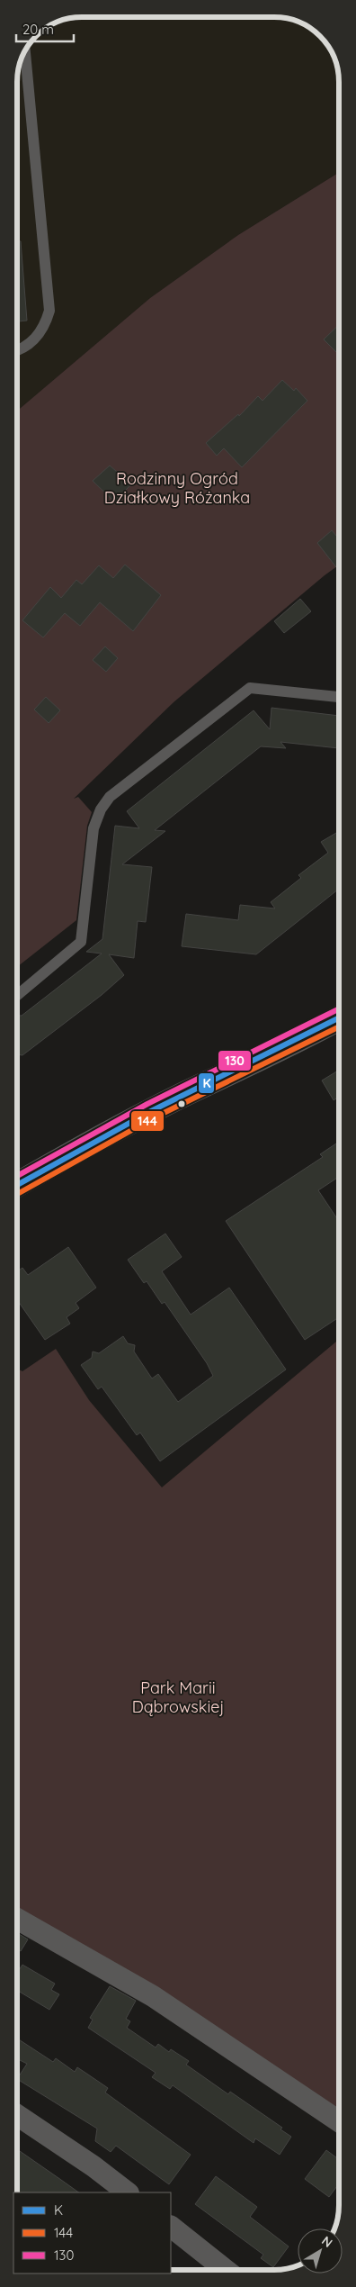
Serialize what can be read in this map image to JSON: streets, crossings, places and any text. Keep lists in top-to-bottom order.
{
  "parks": ["Rodzinny Ogród Działkowy Różanka", "Park Marii Dąbrowskiej"],
  "lines": ["transit line 130", "transit line K", "transit line 144"],
  "legend": ["K", "144", "130"],
  "scale_bar": "20 m",
  "north": "top right"
}
